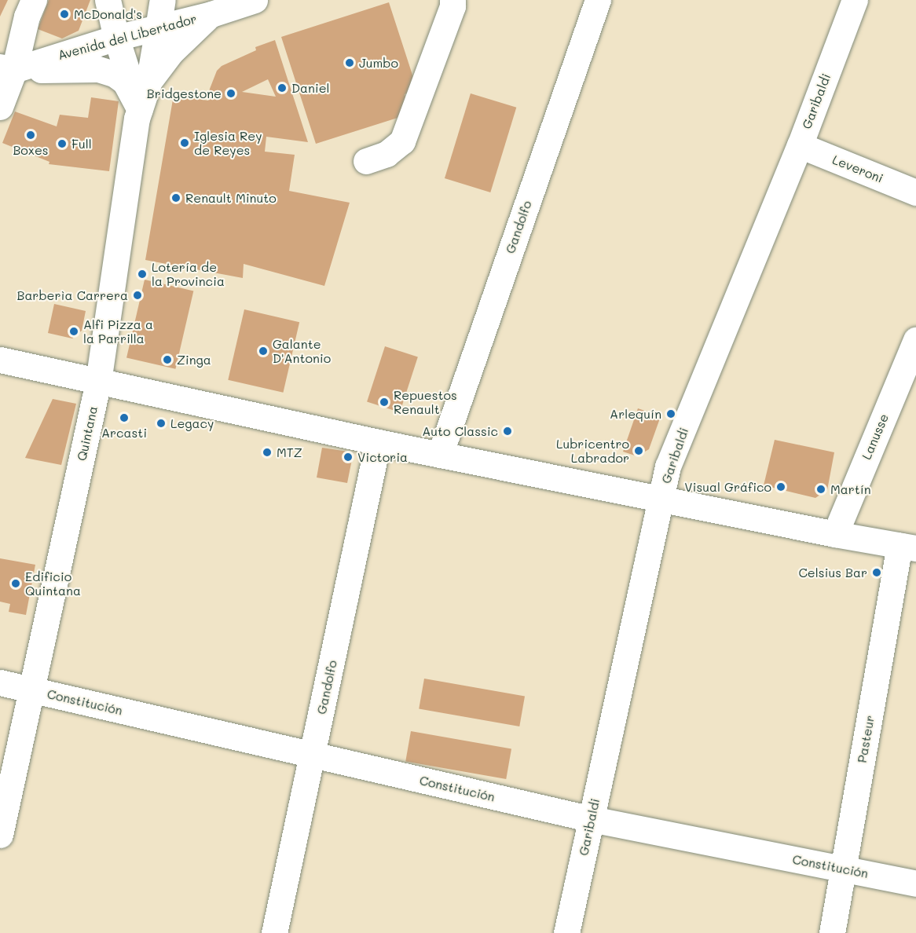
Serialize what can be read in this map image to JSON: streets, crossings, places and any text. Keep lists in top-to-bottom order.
{
  "streets": {
    "street": [
      "Avenida del Libertador",
      "Garibaldi",
      "Leveroni",
      "Gandolfo",
      "Quintana",
      "Lanusse",
      "Constitución",
      "Pasteur"
    ]
  },
  "crossings": [
    ["Avenida del Libertador", "Quintana"],
    ["Garibaldi", "Leveroni"],
    ["Garibaldi", "Constitución"],
    ["Gandolfo", "Constitución"],
    ["Quintana", "Constitución"],
    ["Constitución", "Pasteur"]
  ],
  "places": [
    "McDonald's",
    "Jumbo",
    "Daniel",
    "Bridgestone",
    "Boxes",
    "Iglesia Rey de Reyes",
    "Full",
    "Renault Minuto",
    "Lotería de la Provincia",
    "Barberìa Carrera",
    "Alfi Pizza a la Parrilla",
    "Galante D'Antonio",
    "Zinga",
    "Repuestos Renault",
    "Arlequín",
    "Arcasti",
    "Legacy",
    "Auto Classic",
    "Lubricentro Labrador",
    "MTZ",
    "Victoria",
    "Visual Gráfico",
    "Martín",
    "Celsius Bar",
    "Edificio Quintana"
  ]
}
